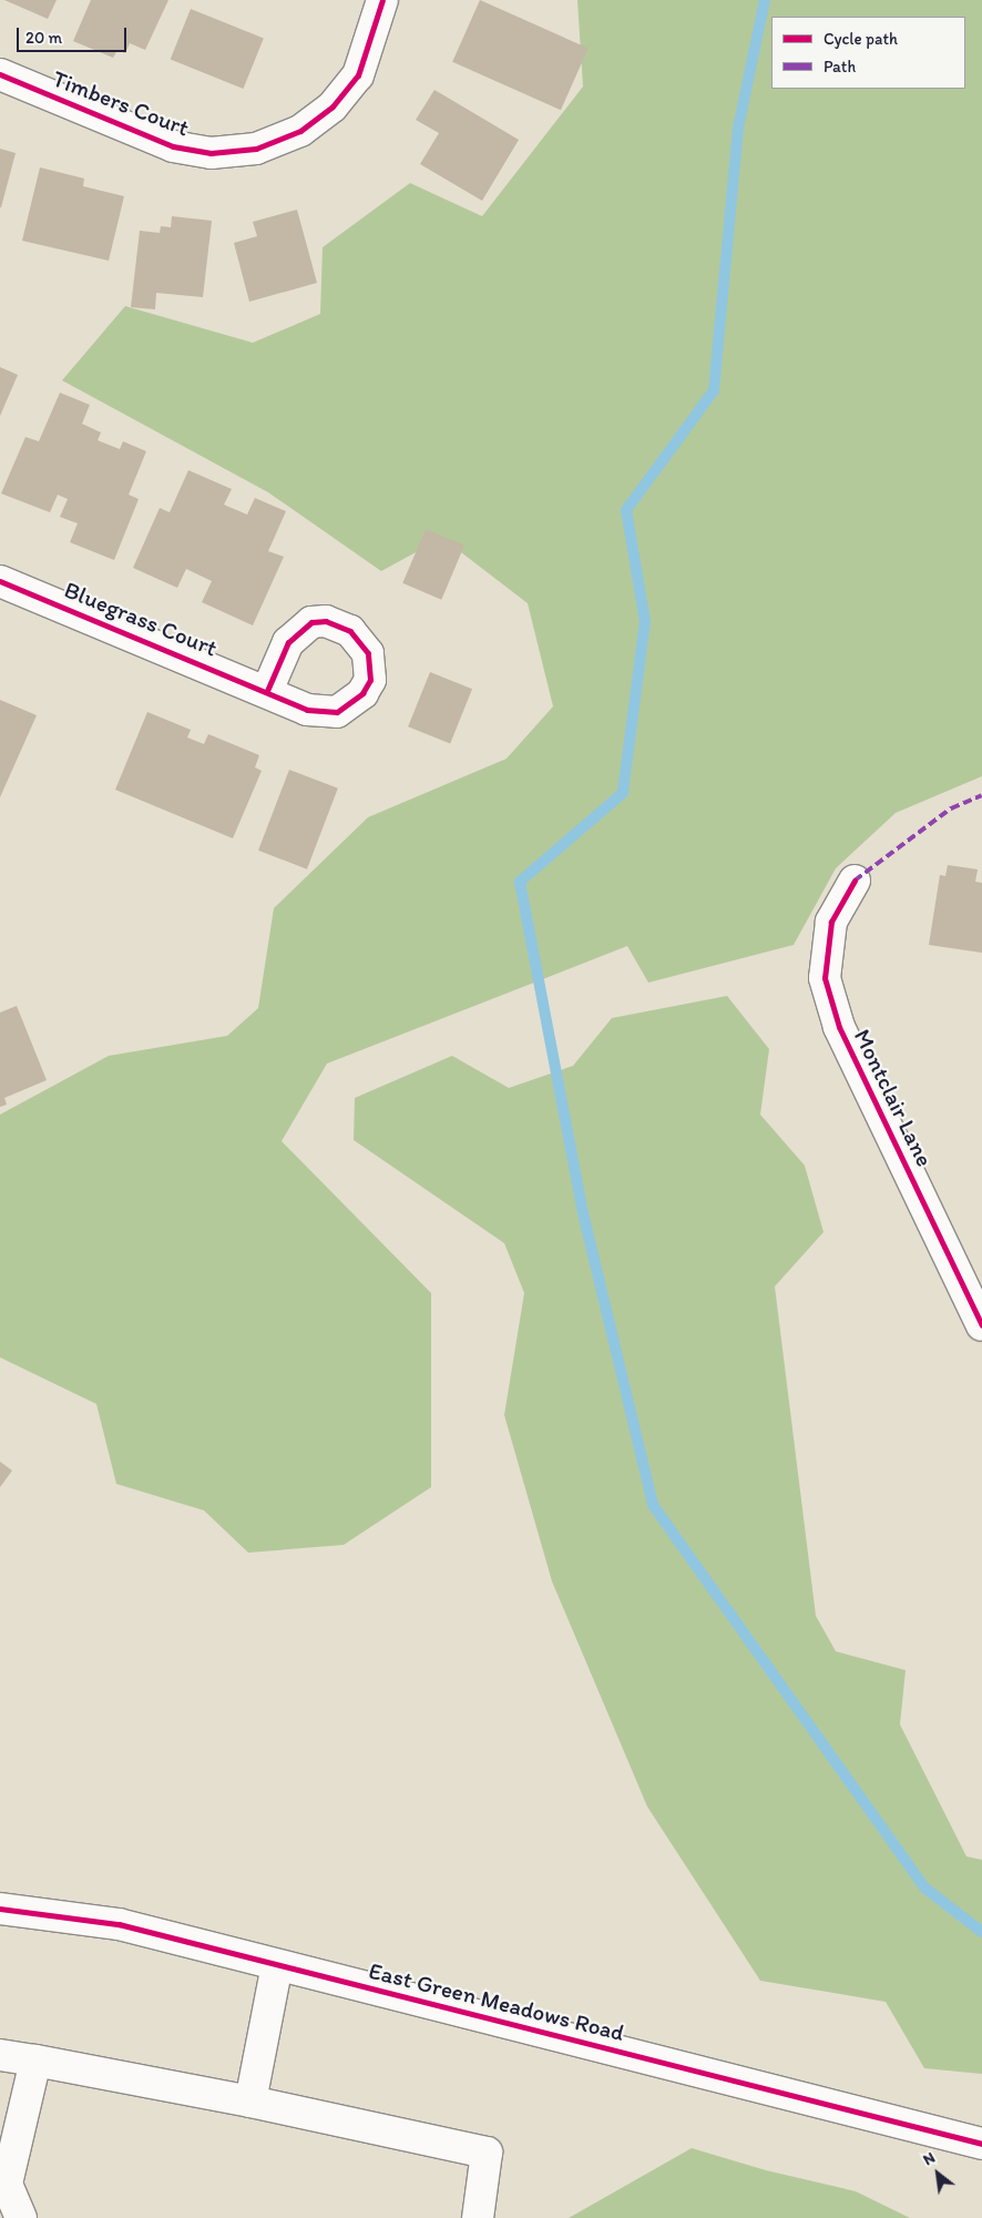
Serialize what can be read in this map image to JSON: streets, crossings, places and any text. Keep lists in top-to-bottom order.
{
  "streets": {
    "street": [
      "Timbers Court",
      "Bluegrass Court",
      "Montclair Lane",
      "East Green Meadows Road"
    ]
  },
  "legend": ["Cycle path", "Path"],
  "scale_bar": "20 m",
  "north": "top left"
}
